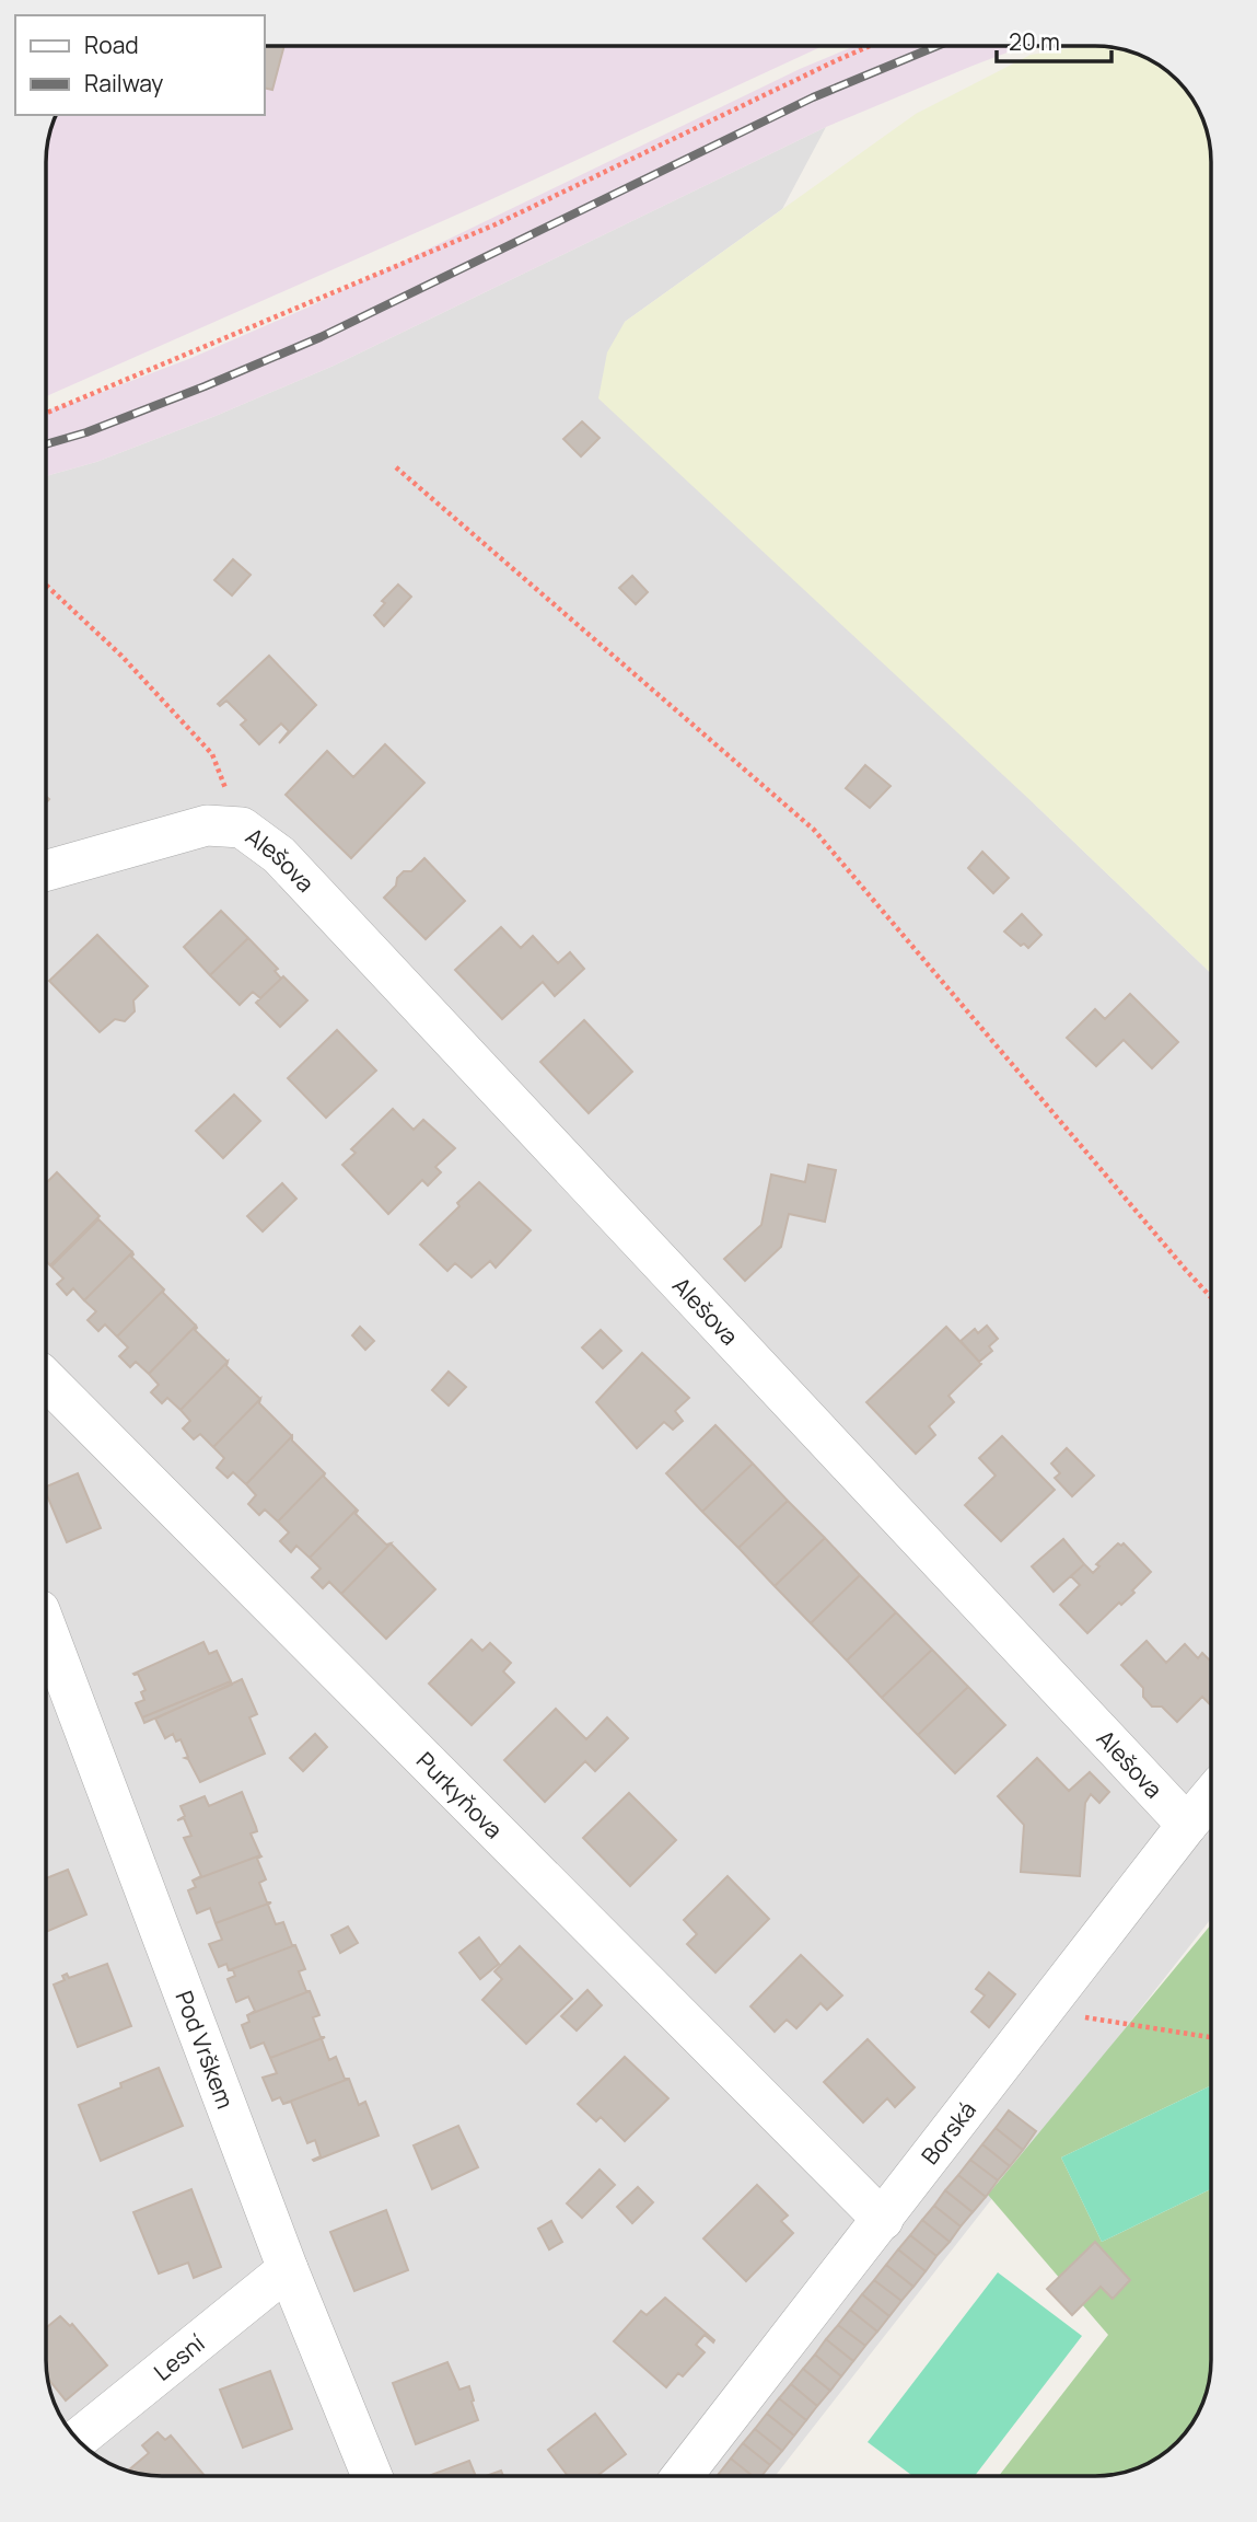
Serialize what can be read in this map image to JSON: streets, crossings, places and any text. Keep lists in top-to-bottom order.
{
  "streets": {
    "street": [
      "Alešova",
      "Purkyňova",
      "Pod Vrškem",
      "Borská",
      "Lesní"
    ]
  },
  "crossings": [
    ["Alešova", "Borská"],
    ["Purkyňova", "Borská"],
    ["Pod Vrškem", "Lesní"]
  ],
  "legend": ["Road", "Railway"],
  "scale_bar": "20 m"
}
